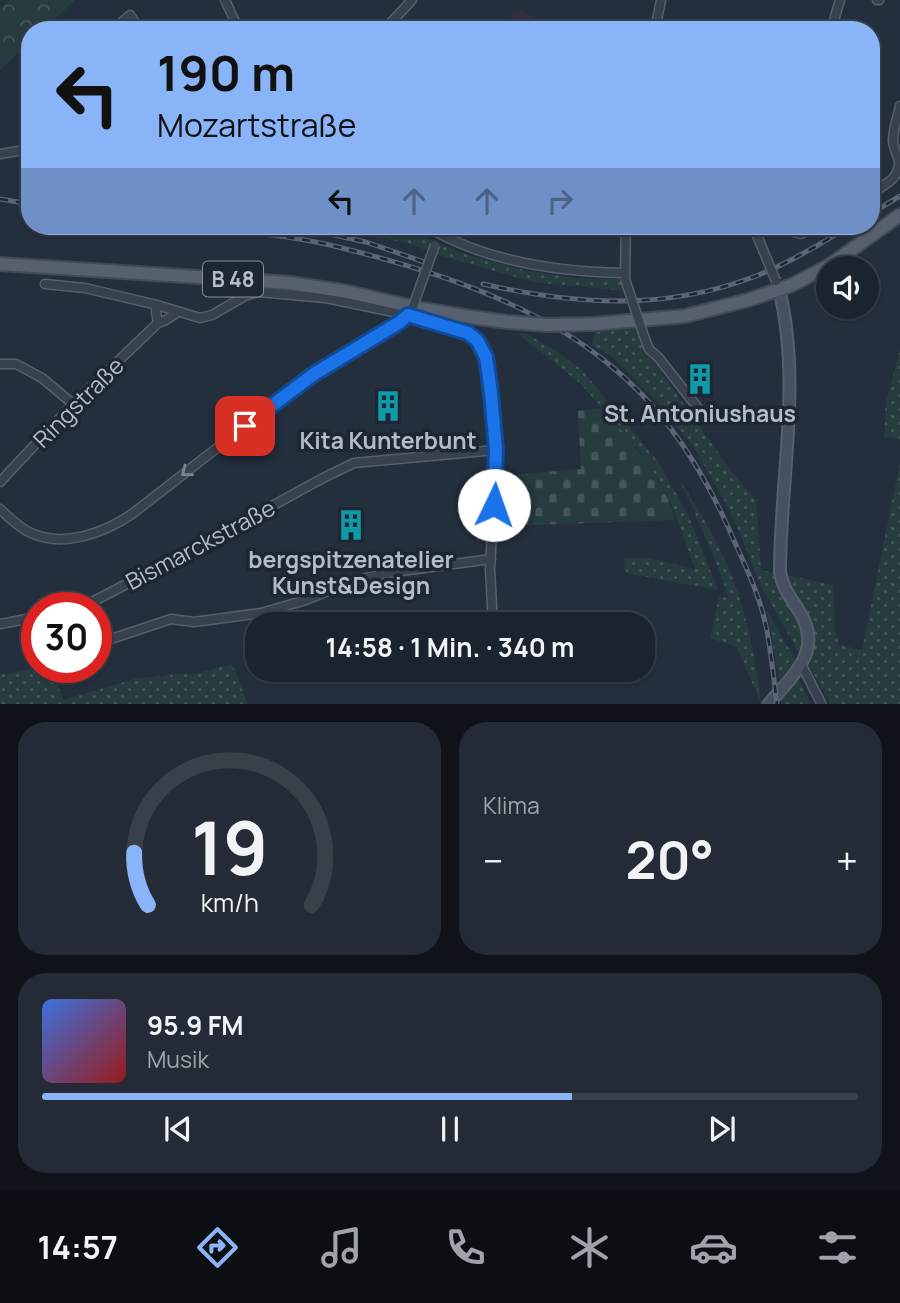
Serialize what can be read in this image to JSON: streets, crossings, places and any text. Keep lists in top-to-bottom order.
{
  "streets": {
    "main road": ["B 48"],
    "street": ["Ringstraße", "Bismarckstraße"]
  },
  "places": {
    "building": ["St. Antoniushaus", "Kita Kunterbunt", "bergspitzenatelier Kunst&Design"]
  },
  "page": {
    "turn": ["190 m", "Mozartstraße"],
    "limit": "30",
    "trip": "14:58 · 1 Min. · 340 m",
    "tile": "Klima",
    "heat": ["−", "20°", "+"],
    "song": ["95.9 FM", "Musik"],
    "tabs": "14:57",
    "gauge": ["19", "km/h"]
  }
}
